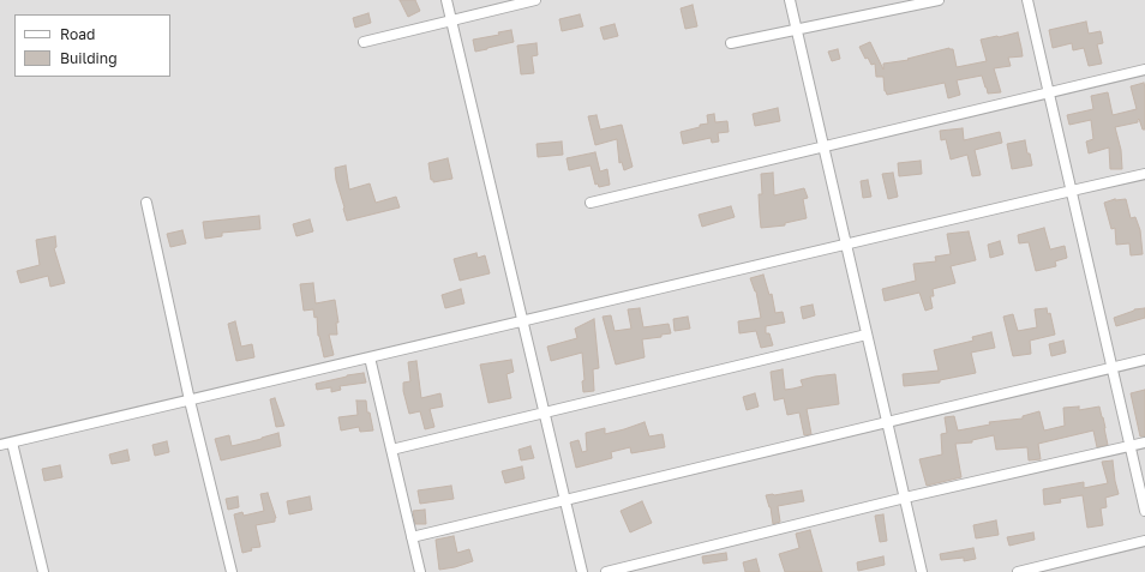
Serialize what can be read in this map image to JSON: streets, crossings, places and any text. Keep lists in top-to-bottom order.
{
  "legend": ["Road", "Building"]
}
